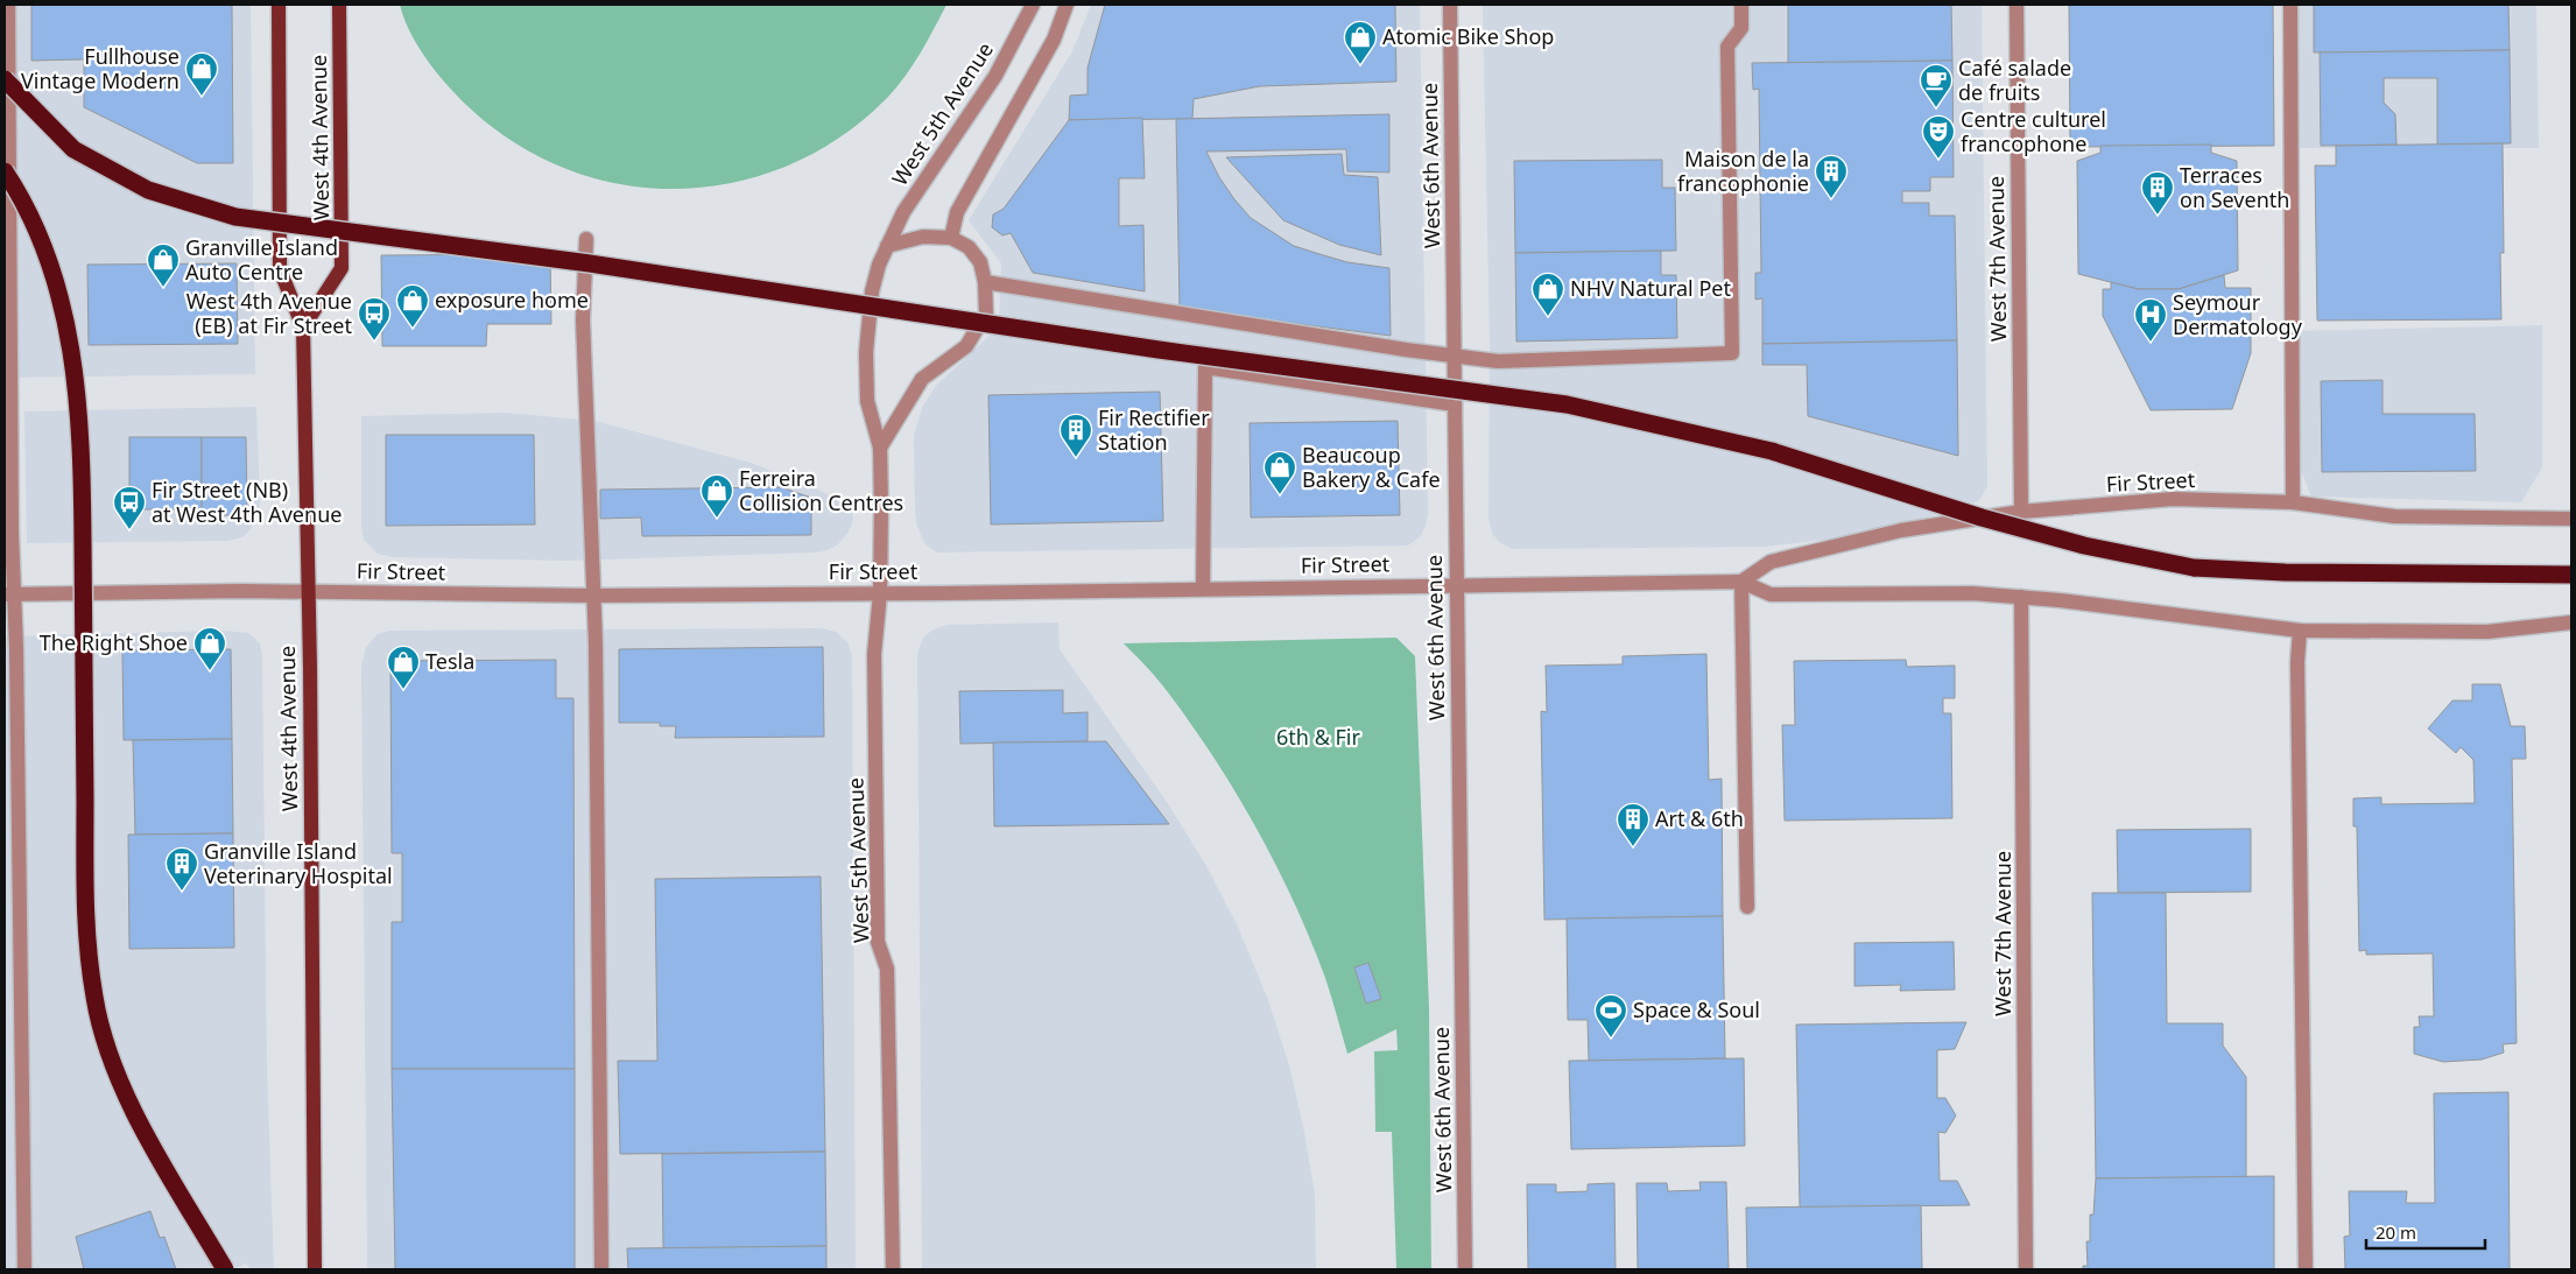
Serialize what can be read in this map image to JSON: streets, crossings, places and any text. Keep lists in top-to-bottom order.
{
  "streets": {
    "main road": ["West 4th Avenue"],
    "street": [
      "West 5th Avenue",
      "West 6th Avenue",
      "West 7th Avenue",
      "Fir Street"
    ]
  },
  "crossings": [
    ["West 5th Avenue", "Fir Street"],
    ["West 4th Avenue", "Fir Street"],
    ["West 6th Avenue", "Fir Street"],
    ["West 7th Avenue", "Fir Street"]
  ],
  "parks": ["6th & Fir"],
  "places": {
    "shop": [
      "Atomic Bike Shop",
      "Fullhouse Vintage Modern",
      "Granville Island Auto Centre",
      "NHV Natural Pet",
      "exposure home",
      "Beaucoup Bakery & Cafe",
      "Ferreira Collision Centres",
      "The Right Shoe",
      "Tesla"
    ],
    "cafe": ["Café salade de fruits"],
    "theatre": ["Centre culturel francophone"],
    "building": [
      "Maison de la francophonie",
      "Terraces on Seventh",
      "Fir Rectifier Station",
      "Art & 6th",
      "Granville Island Veterinary Hospital"
    ],
    "bus stop": ["West 4th Avenue (EB) at Fir Street", "Fir Street (NB) at West 4th Avenue"],
    "hospital": ["Seymour Dermatology"],
    "sports": ["Space & Soul"]
  },
  "scale_bar": "20 m"
}
